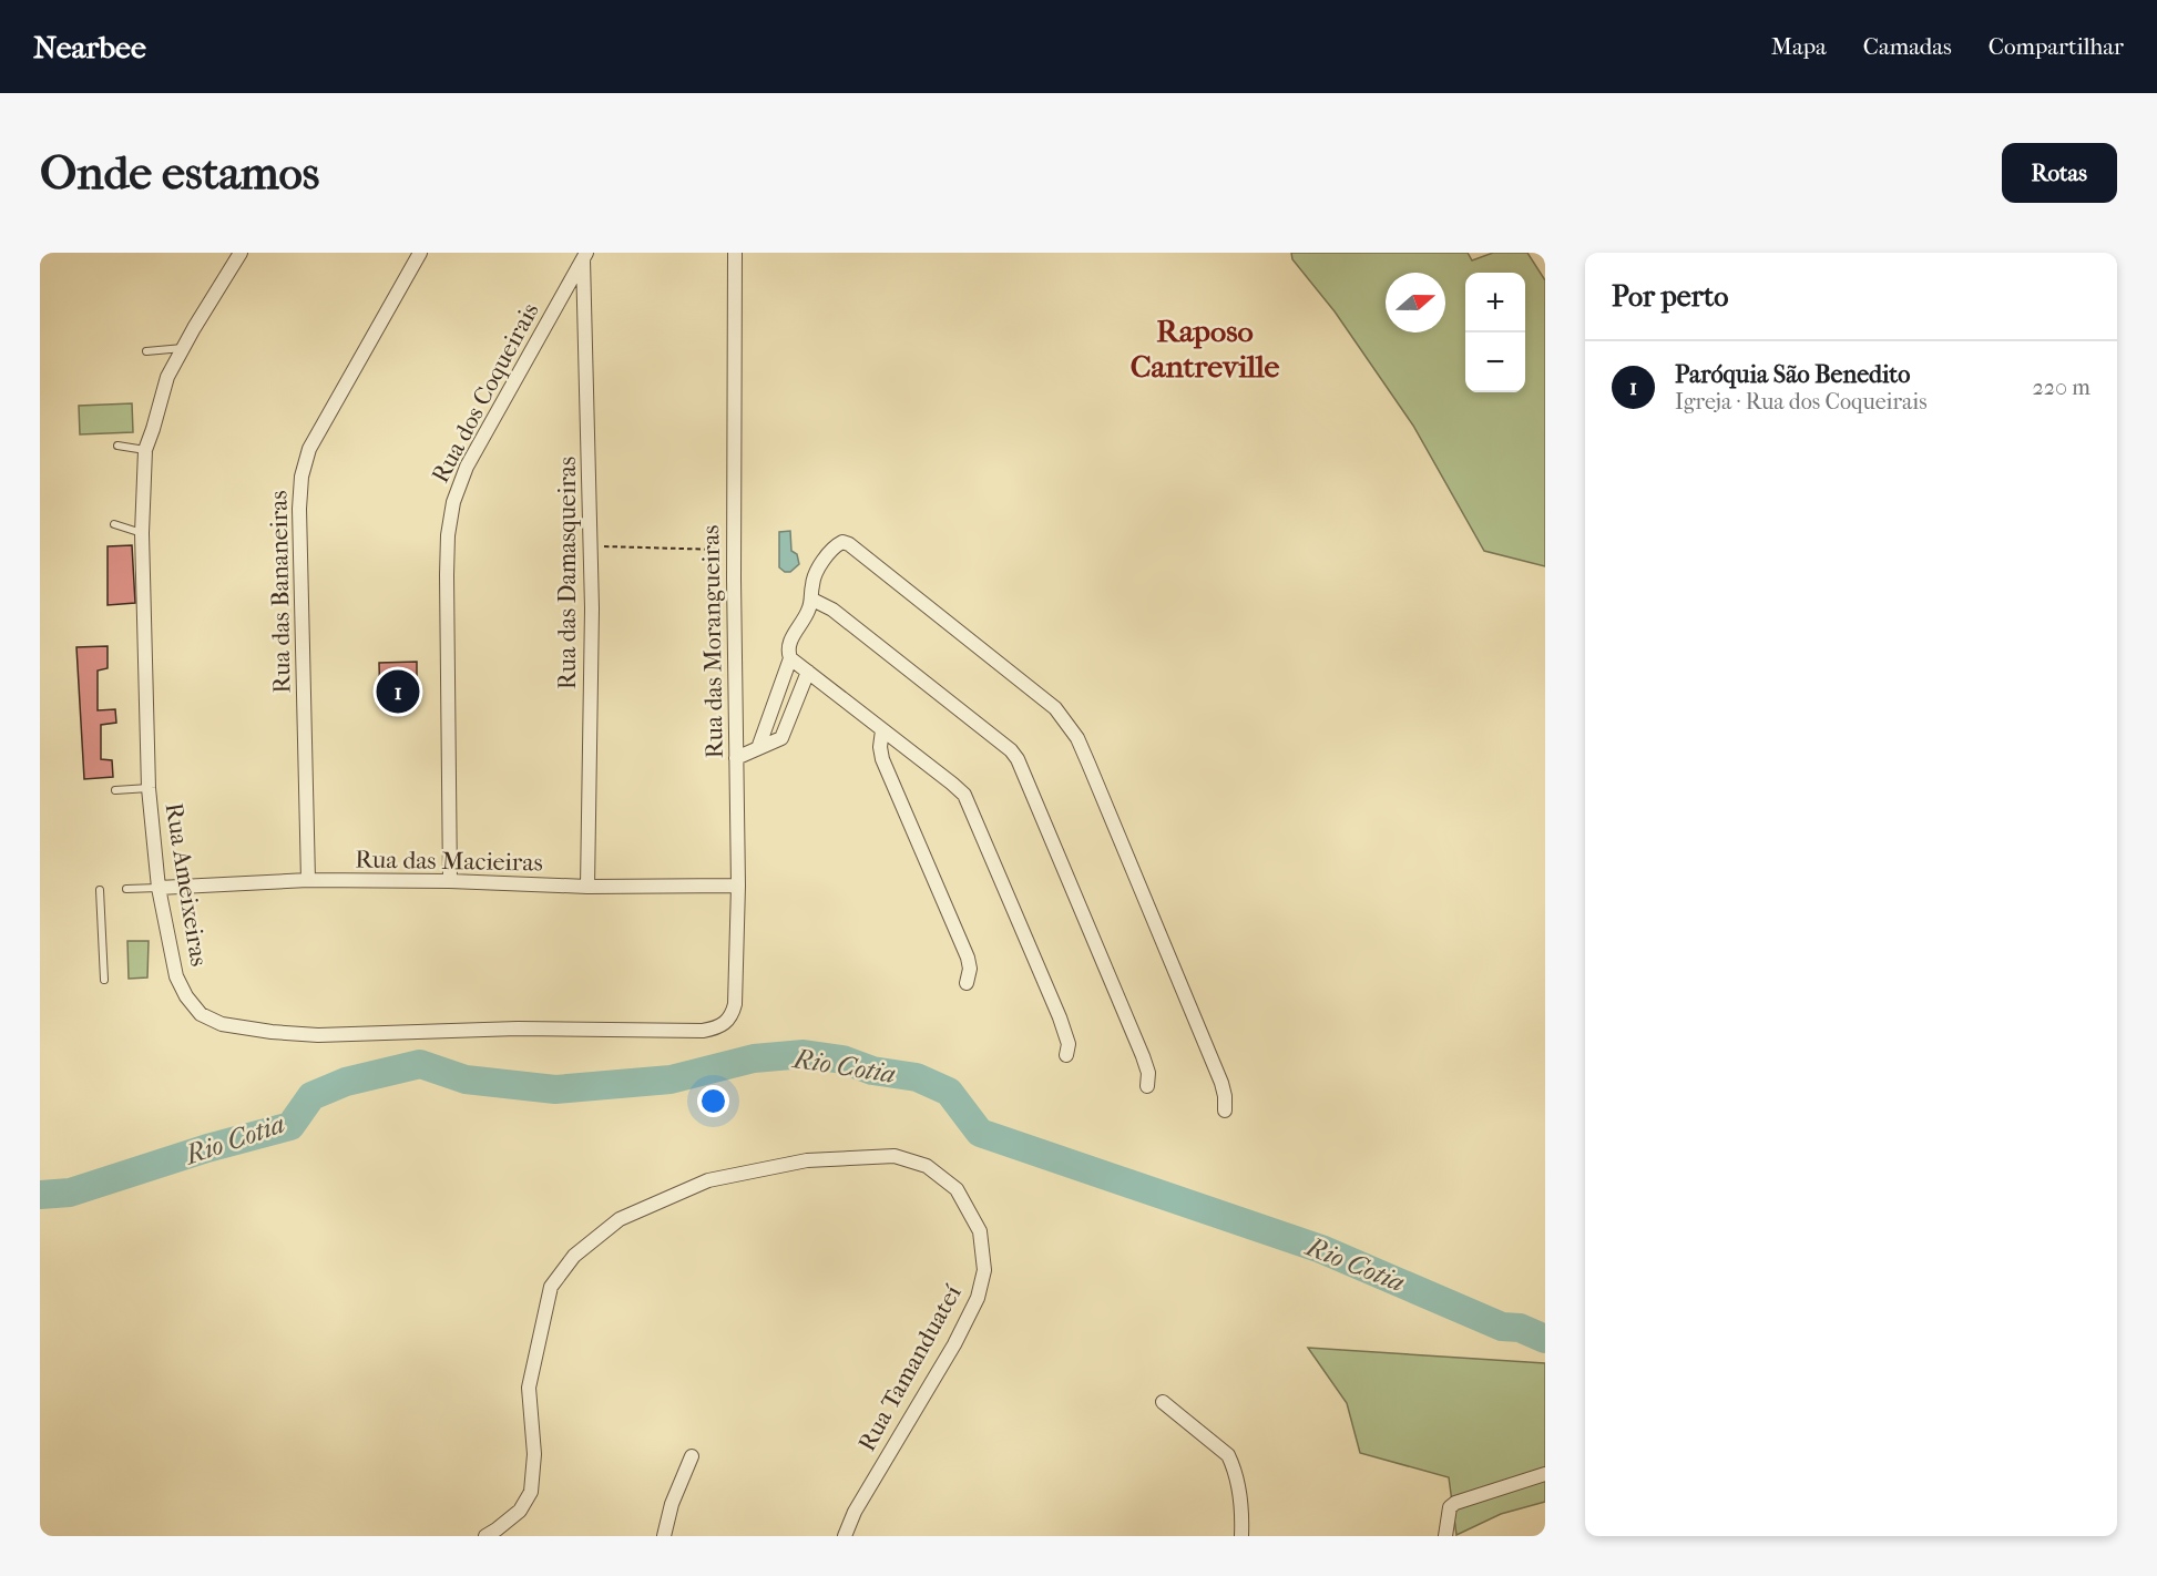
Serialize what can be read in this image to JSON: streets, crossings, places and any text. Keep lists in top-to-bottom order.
{
  "streets": {
    "street": [
      "Rua dos Coqueirais",
      "Rua das Damasqueiras",
      "Rua das Bananeiras",
      "Rua das Morangueiras",
      "Rua das Macieiras",
      "Rua Ameixeiras",
      "Rua Tamanduateí"
    ]
  },
  "crossings": [
    ["Rua dos Coqueirais", "Rua das Damasqueiras"],
    ["Rua dos Coqueirais", "Rua das Macieiras"],
    ["Rua das Damasqueiras", "Rua das Macieiras"],
    ["Rua das Bananeiras", "Rua das Macieiras"],
    ["Rua das Morangueiras", "Rua das Macieiras"],
    ["Rua das Morangueiras", "Rua Ameixeiras"],
    ["Rua das Macieiras", "Rua Ameixeiras"]
  ],
  "districts": ["Raposo Cantreville"],
  "water": ["Rio Cotia"],
  "north": "right",
  "page": {
    "header": "Nearbee",
    "nav": ["Mapa", "Camadas", "Compartilhar"],
    "buttons": "Rotas",
    "title": "Onde estamos",
    "heading": "Por perto",
    "map_buttons": ["+", "−"],
    "list": [
      {
        "mark": "1",
        "name": "Paróquia São Benedito",
        "note": "Igreja · Rua dos Coqueirais",
        "value": "220 m"
      }
    ],
    "pins": "1"
  }
}
